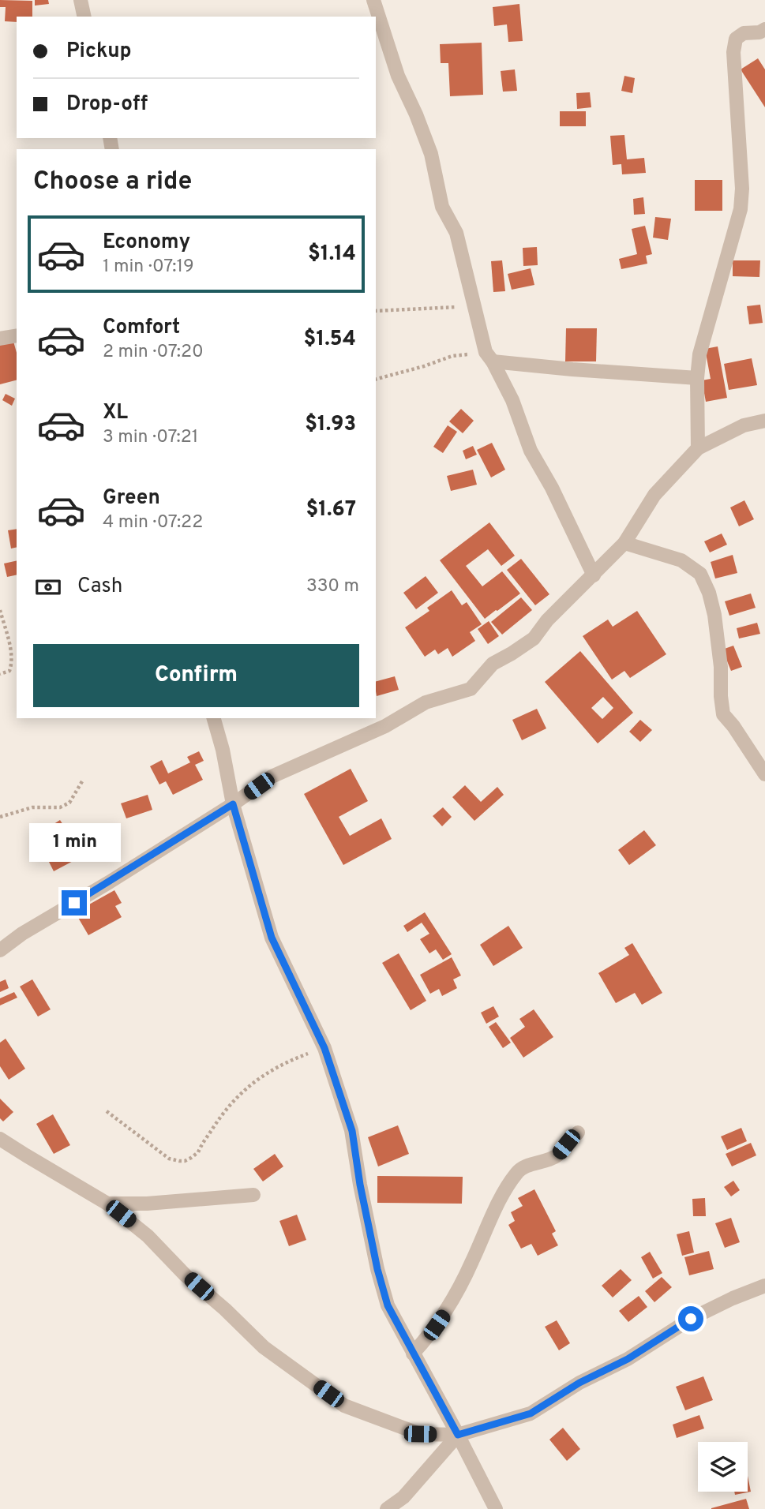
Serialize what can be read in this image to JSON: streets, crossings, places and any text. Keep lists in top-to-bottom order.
{
  "page": {
    "banner": ["Pickup", "Drop-off"],
    "heading": "Choose a ride",
    "list": [
      {
        "name": "Economy",
        "note": "1 min · 07:19",
        "value": "$1.14"
      },
      {
        "name": "Comfort",
        "note": "2 min · 07:20",
        "value": "$1.54"
      },
      {
        "name": "XL",
        "note": "3 min · 07:21",
        "value": "$1.93"
      },
      {
        "name": "Green",
        "note": "4 min · 07:22",
        "value": "$1.67"
      }
    ],
    "pay": ["Cash", "330 m"],
    "buttons": "Confirm",
    "bubble": "1 min"
  }
}
